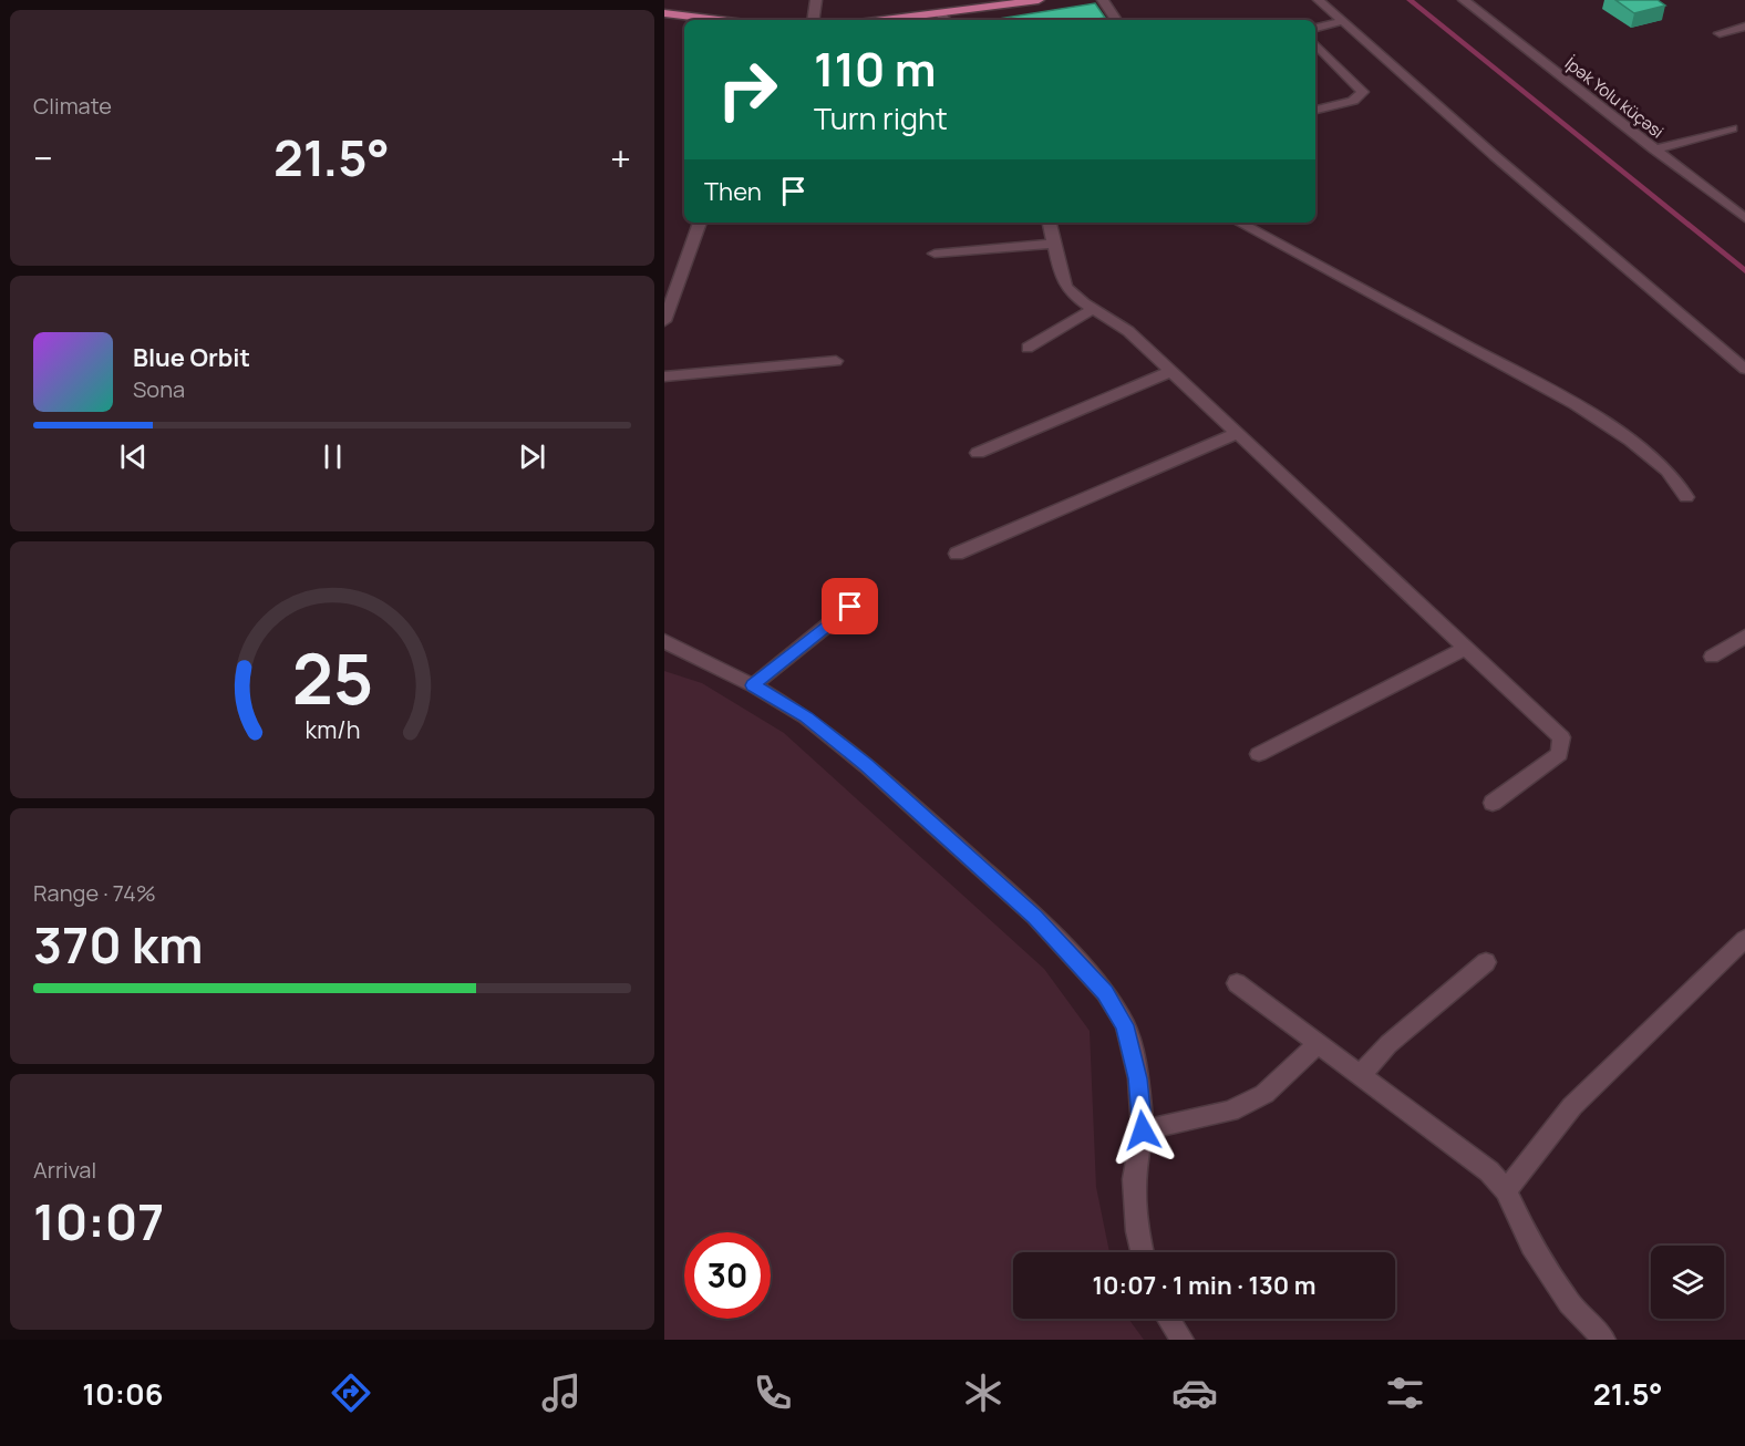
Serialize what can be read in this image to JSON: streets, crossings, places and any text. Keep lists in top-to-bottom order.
{
  "streets": {
    "street": ["İpək Yolu küçəsi"]
  },
  "page": {
    "tile": [
      "Climate",
      ["Range · 74%", "370 km"],
      ["Arrival", "10:07"]
    ],
    "turn": ["110 m", "Turn right"],
    "heat": ["−", "21.5°", "+"],
    "then": "Then",
    "song": ["Blue Orbit", "Sona"],
    "limit": "30",
    "trip": "10:07 · 1 min · 130 m",
    "tabs": ["10:06", "21.5°"],
    "gauge": ["25", "km/h"]
  }
}
